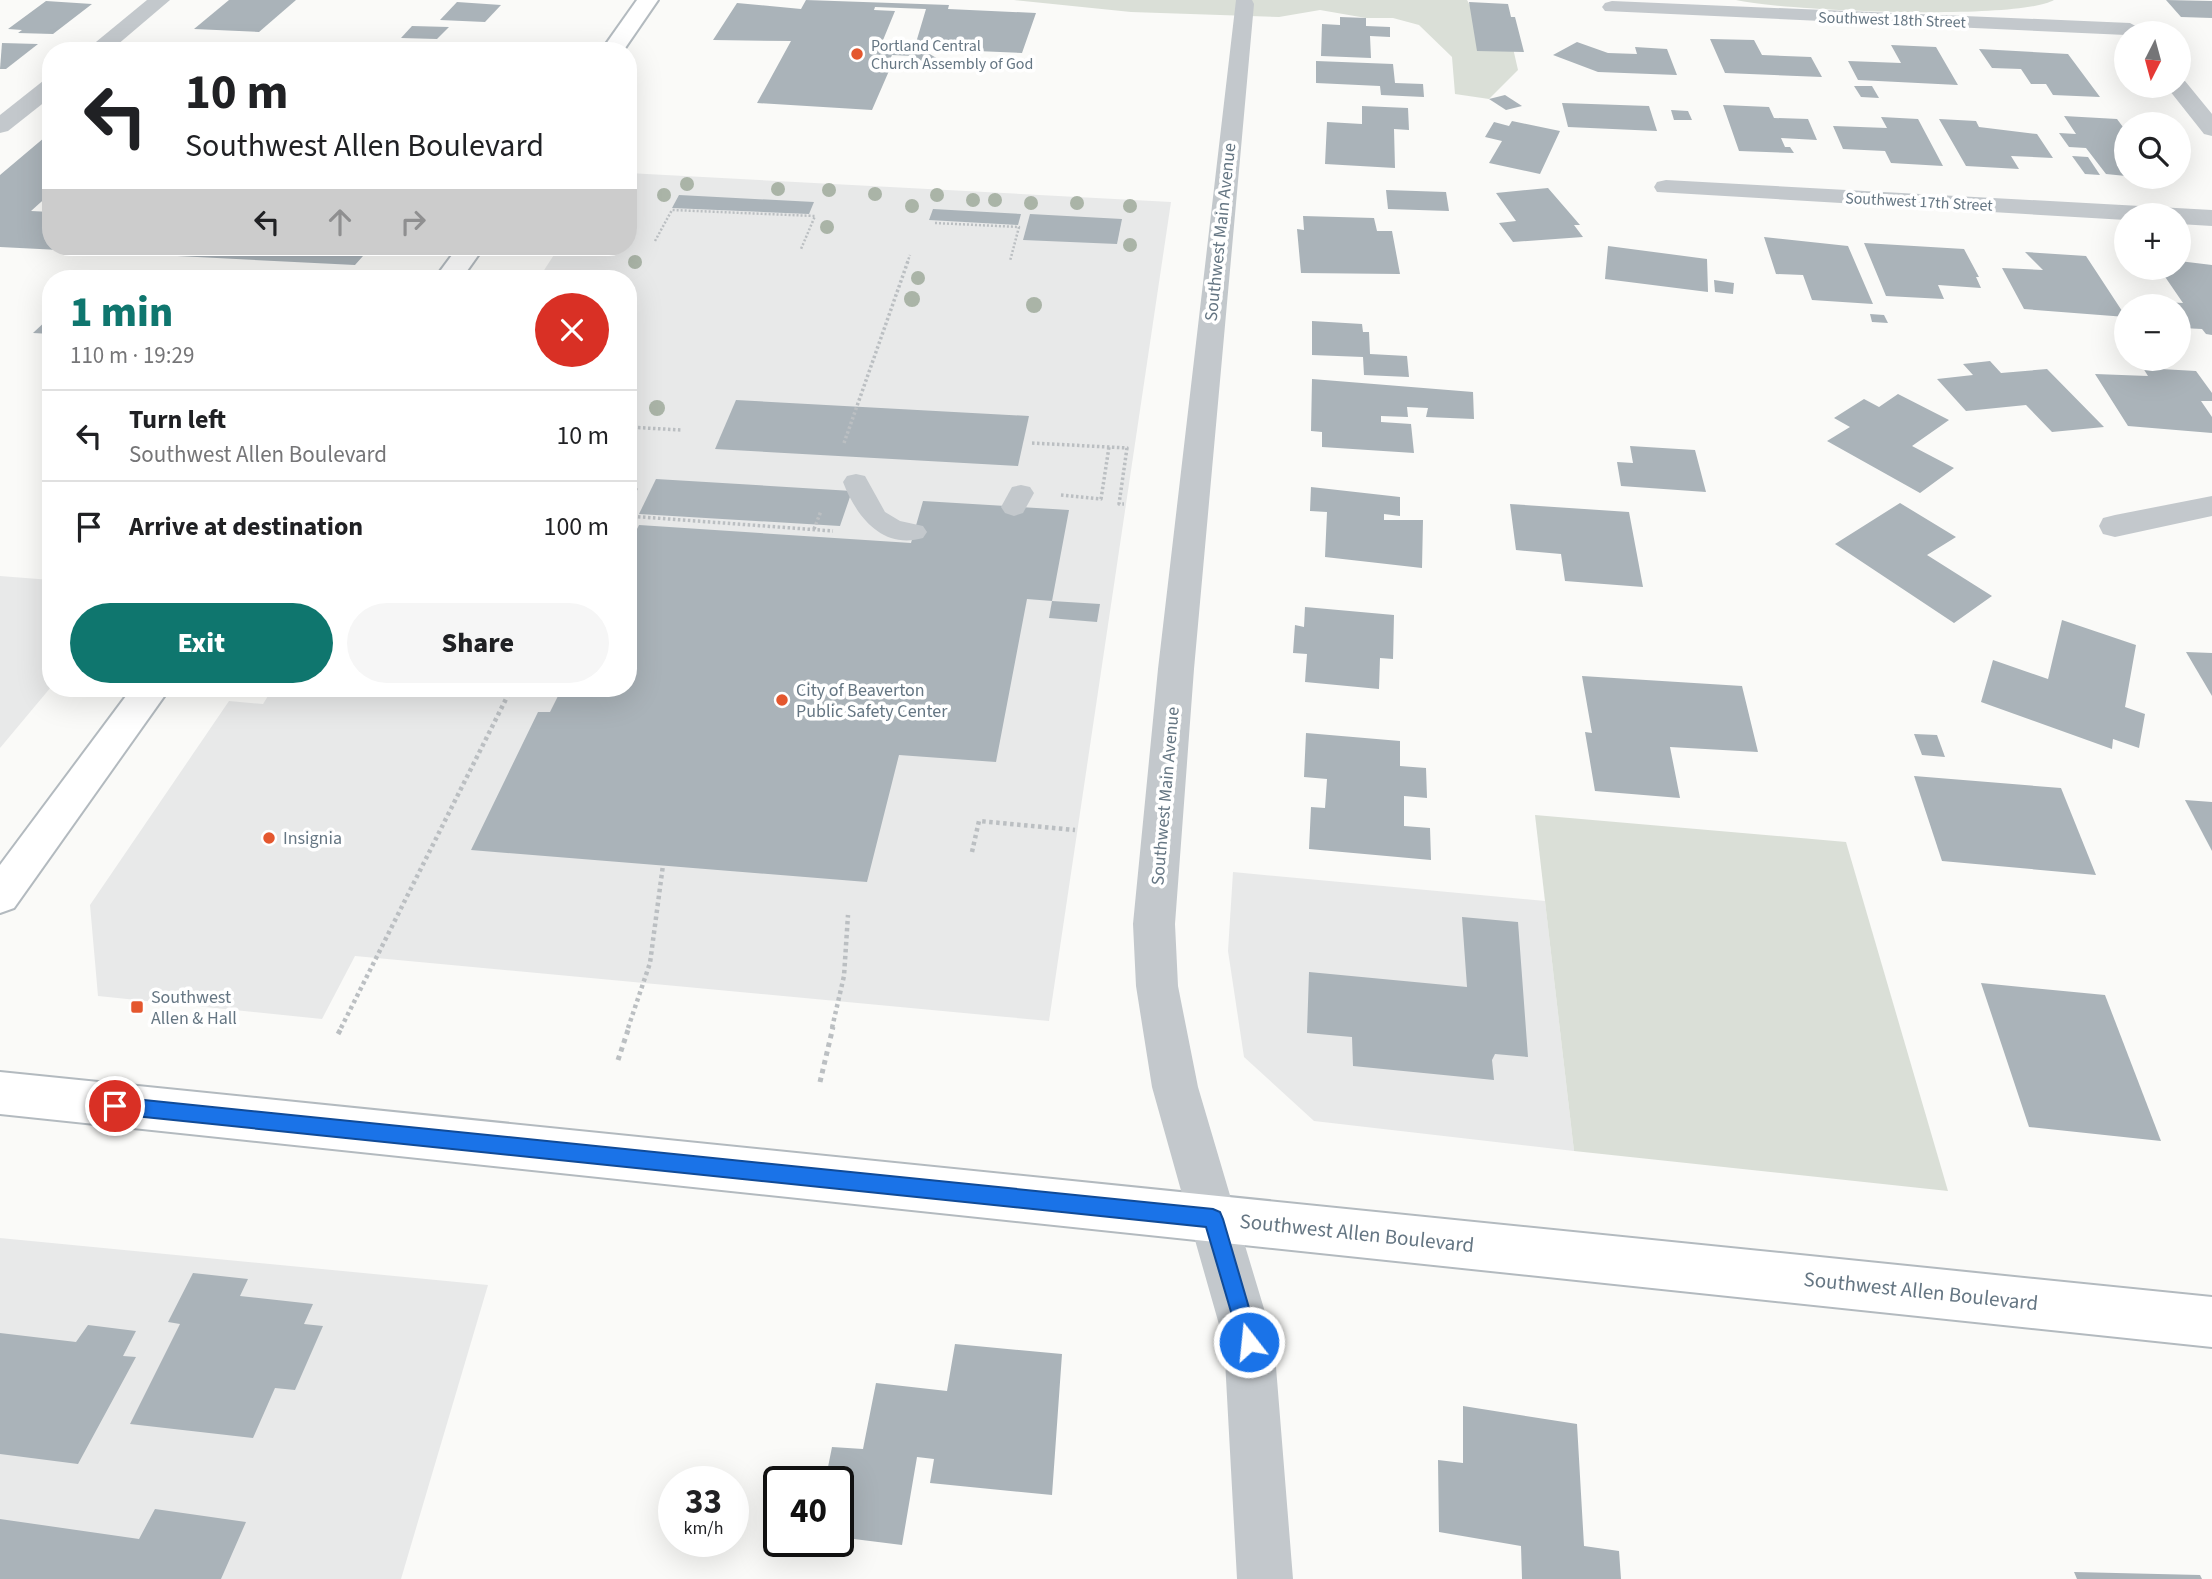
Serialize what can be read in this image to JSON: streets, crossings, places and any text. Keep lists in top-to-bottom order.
{
  "streets": {
    "main road": ["Southwest Allen Boulevard"],
    "street": ["Southwest 18th Street", "Southwest 17th Street", "Southwest Main Avenue"]
  },
  "crossings": [
    ["Southwest Main Avenue", "Southwest Allen Boulevard"]
  ],
  "places": {
    "other": ["Portland Central Church Assembly of God", "City of Beaverton Public Safety Center", "Insignia"],
    "transit": ["Southwest Allen & Hall"]
  },
  "north": "bottom",
  "page": {
    "map_buttons": ["+", "−"],
    "turn": ["10 m", "Southwest Allen Boulevard"],
    "heading": ["1 min", "110 m · 19:29"],
    "list": [
      {
        "name": "Turn left",
        "note": "Southwest Allen Boulevard",
        "value": "10 m"
      },
      {
        "name": "Arrive at destination",
        "value": "100 m"
      }
    ],
    "buttons": ["Exit", "Share"],
    "speed": "33 km/h",
    "limit": "40"
  }
}
